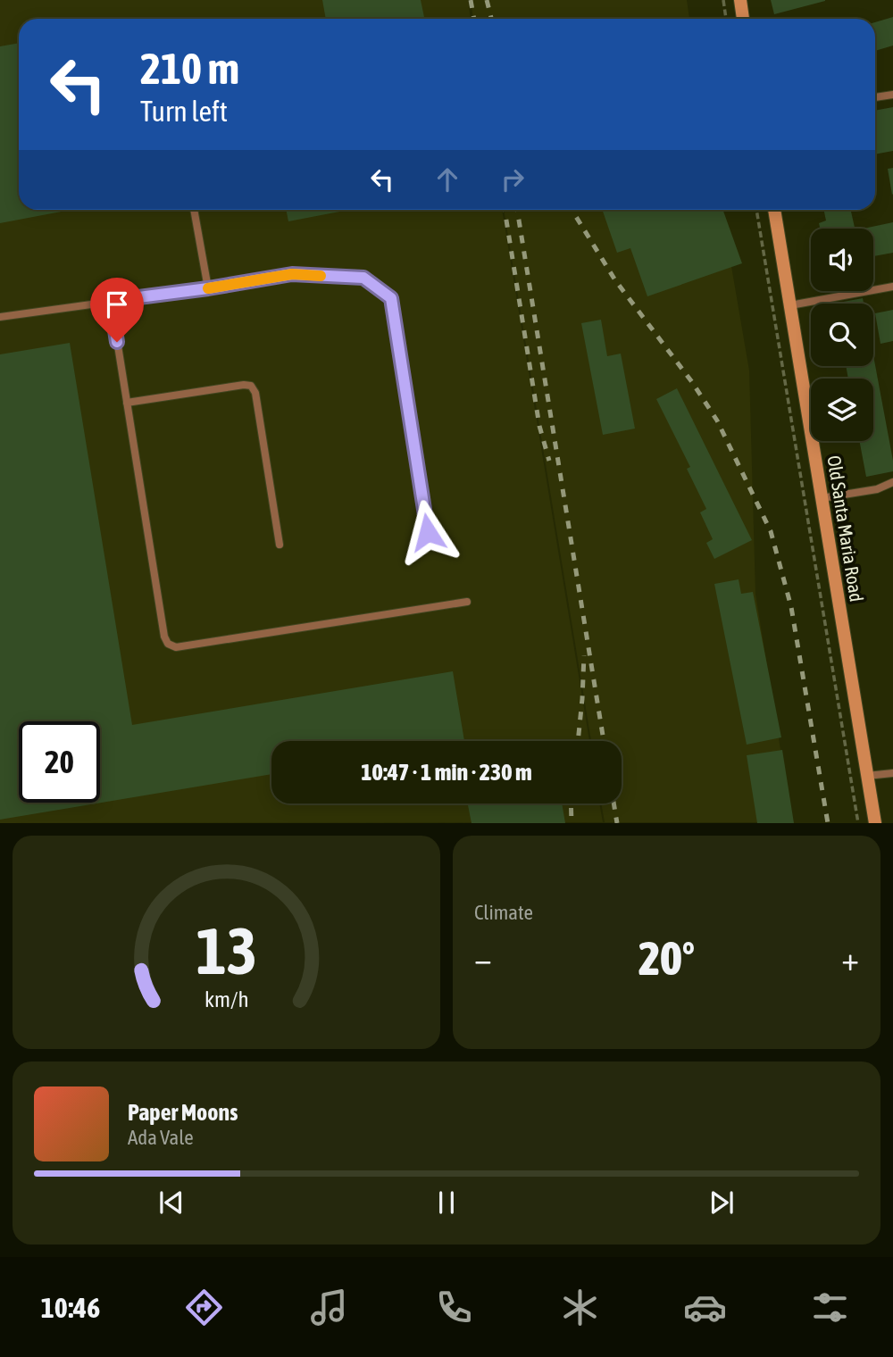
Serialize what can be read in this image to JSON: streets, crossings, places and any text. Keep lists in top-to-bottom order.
{
  "streets": {
    "main road": ["Old Santa Maria Road"]
  },
  "page": {
    "turn": ["210 m", "Turn left"],
    "limit": "20",
    "trip": "10:47 · 1 min · 230 m",
    "tile": "Climate",
    "heat": ["−", "20°", "+"],
    "song": ["Paper Moons", "Ada Vale"],
    "tabs": "10:46",
    "gauge": ["13", "km/h"]
  }
}
